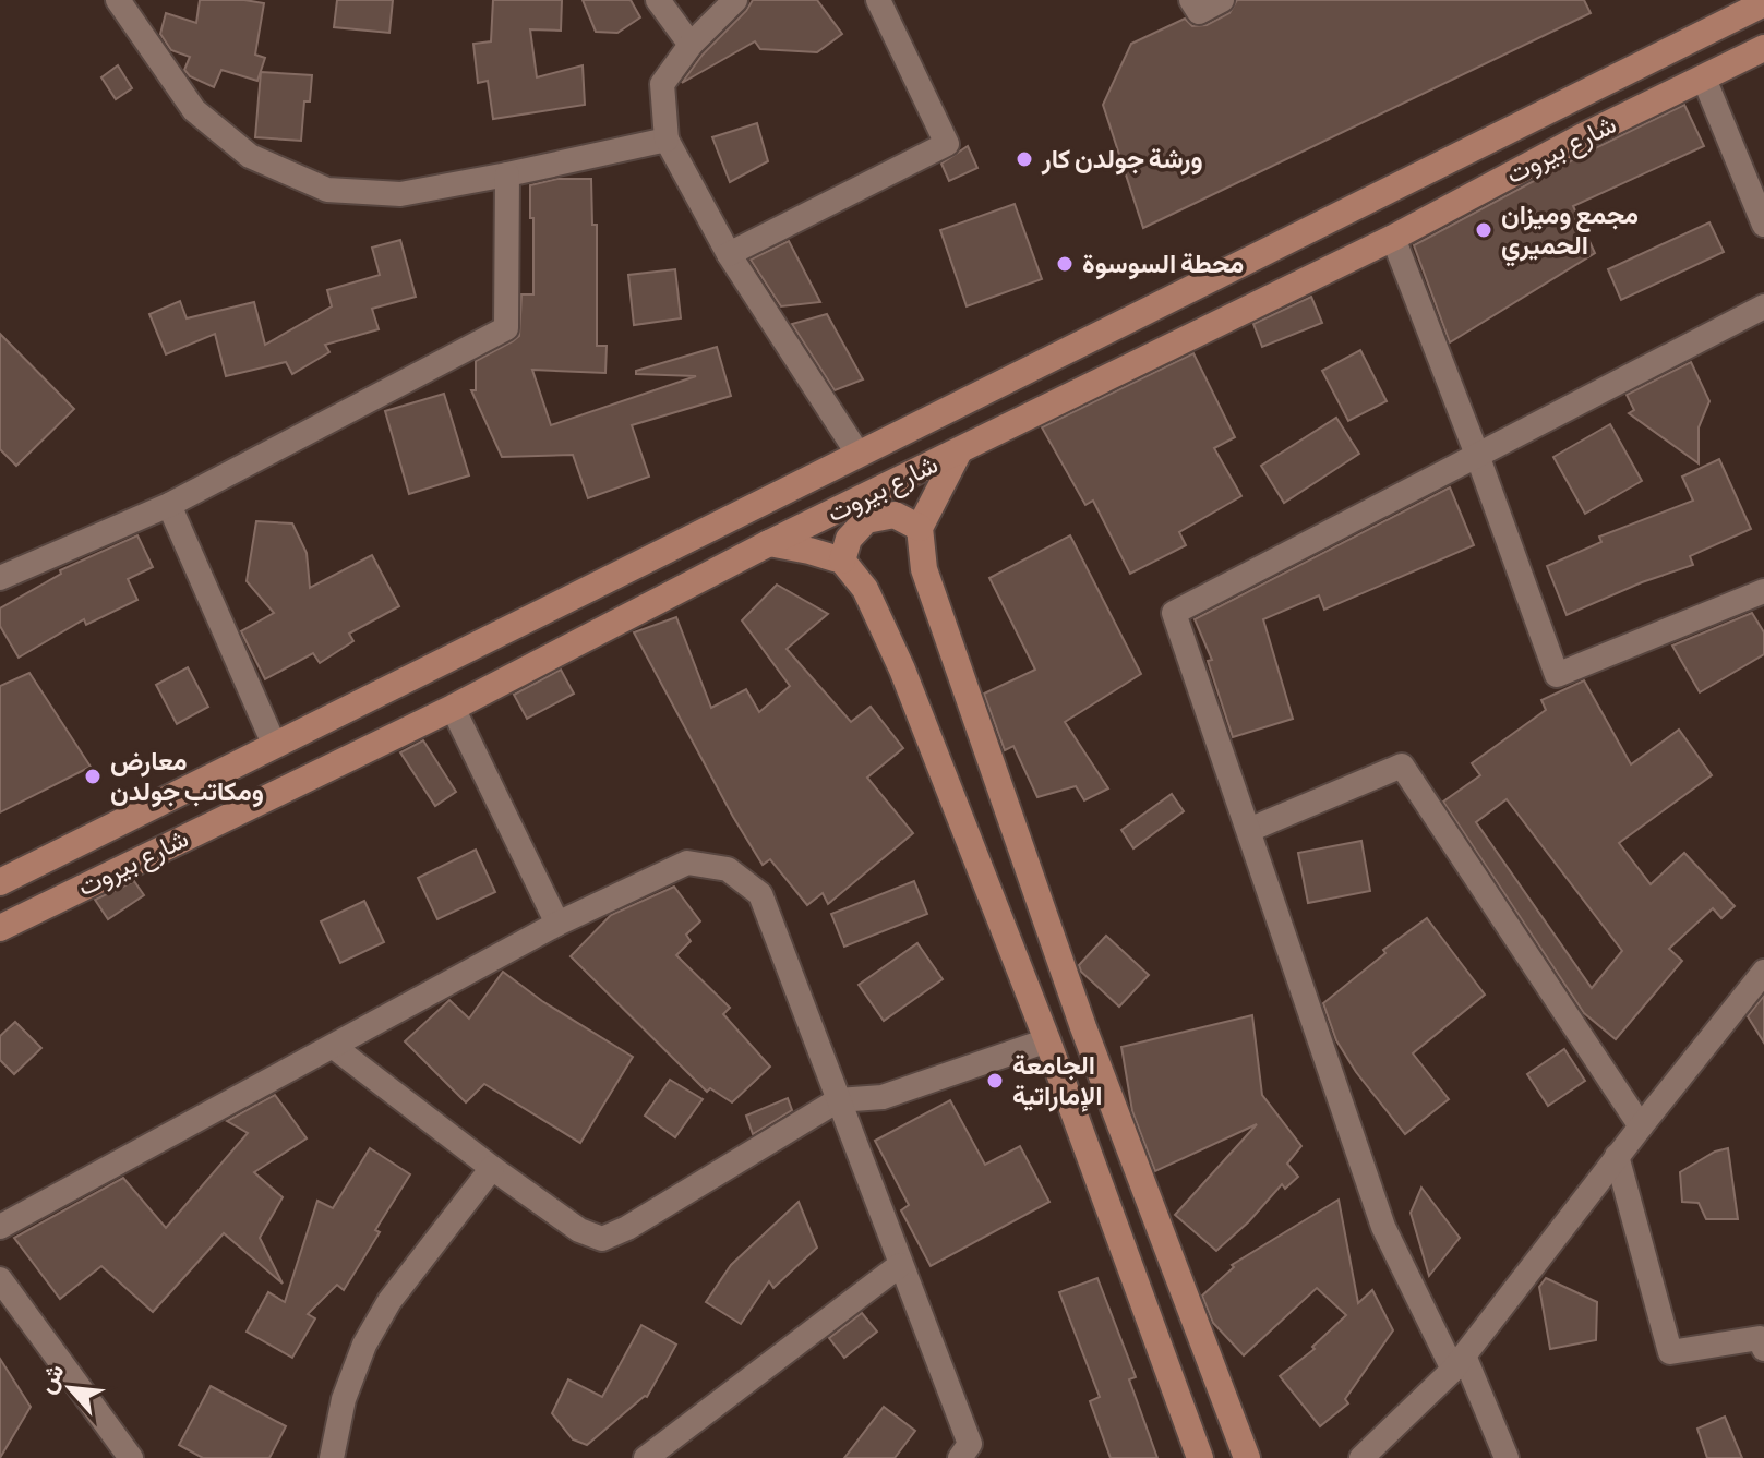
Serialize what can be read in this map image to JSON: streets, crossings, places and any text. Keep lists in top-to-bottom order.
{
  "streets": {
    "main road": ["شارع بيروت"]
  },
  "places": [
    "ورشة جولدن كار",
    "مجمع وميزان الحميري",
    "محطة السوسوة",
    "معارض ومكاتب جولدن",
    "الجامعة الإماراتية"
  ],
  "north": "top left"
}
